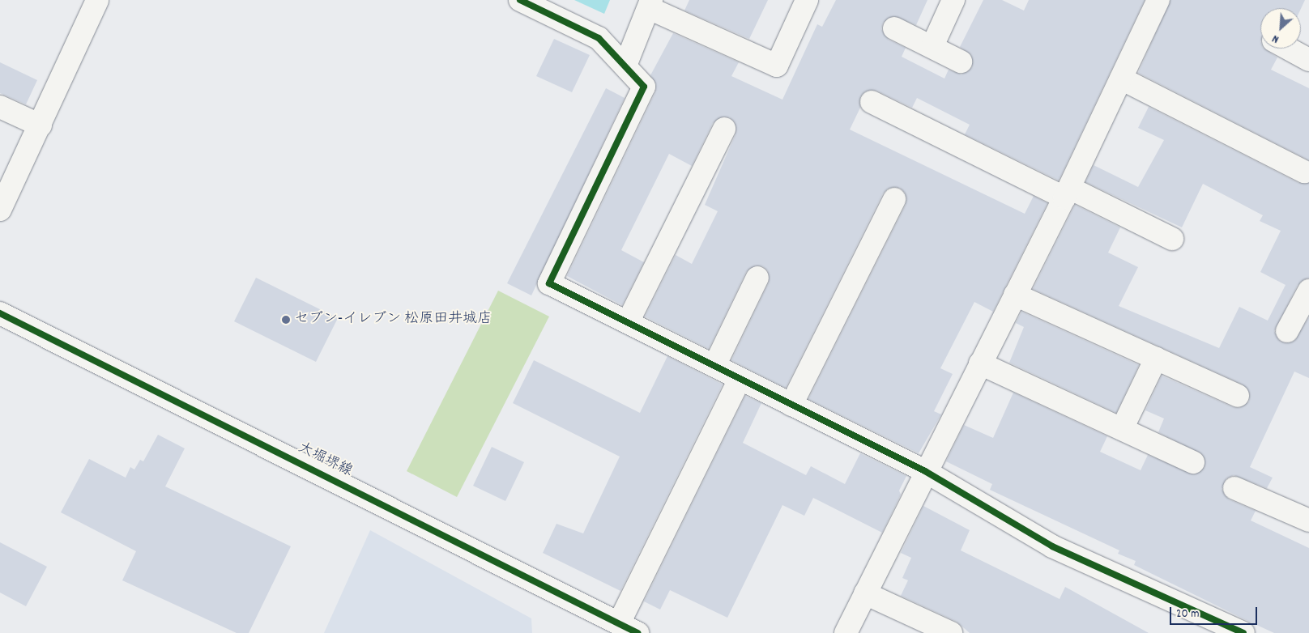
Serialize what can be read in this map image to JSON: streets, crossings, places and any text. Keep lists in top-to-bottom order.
{
  "streets": {
    "street": ["大堀堺線"]
  },
  "places": ["セブン-イレブン 松原田井城店"],
  "scale_bar": "20 m",
  "north": "bottom left"
}
